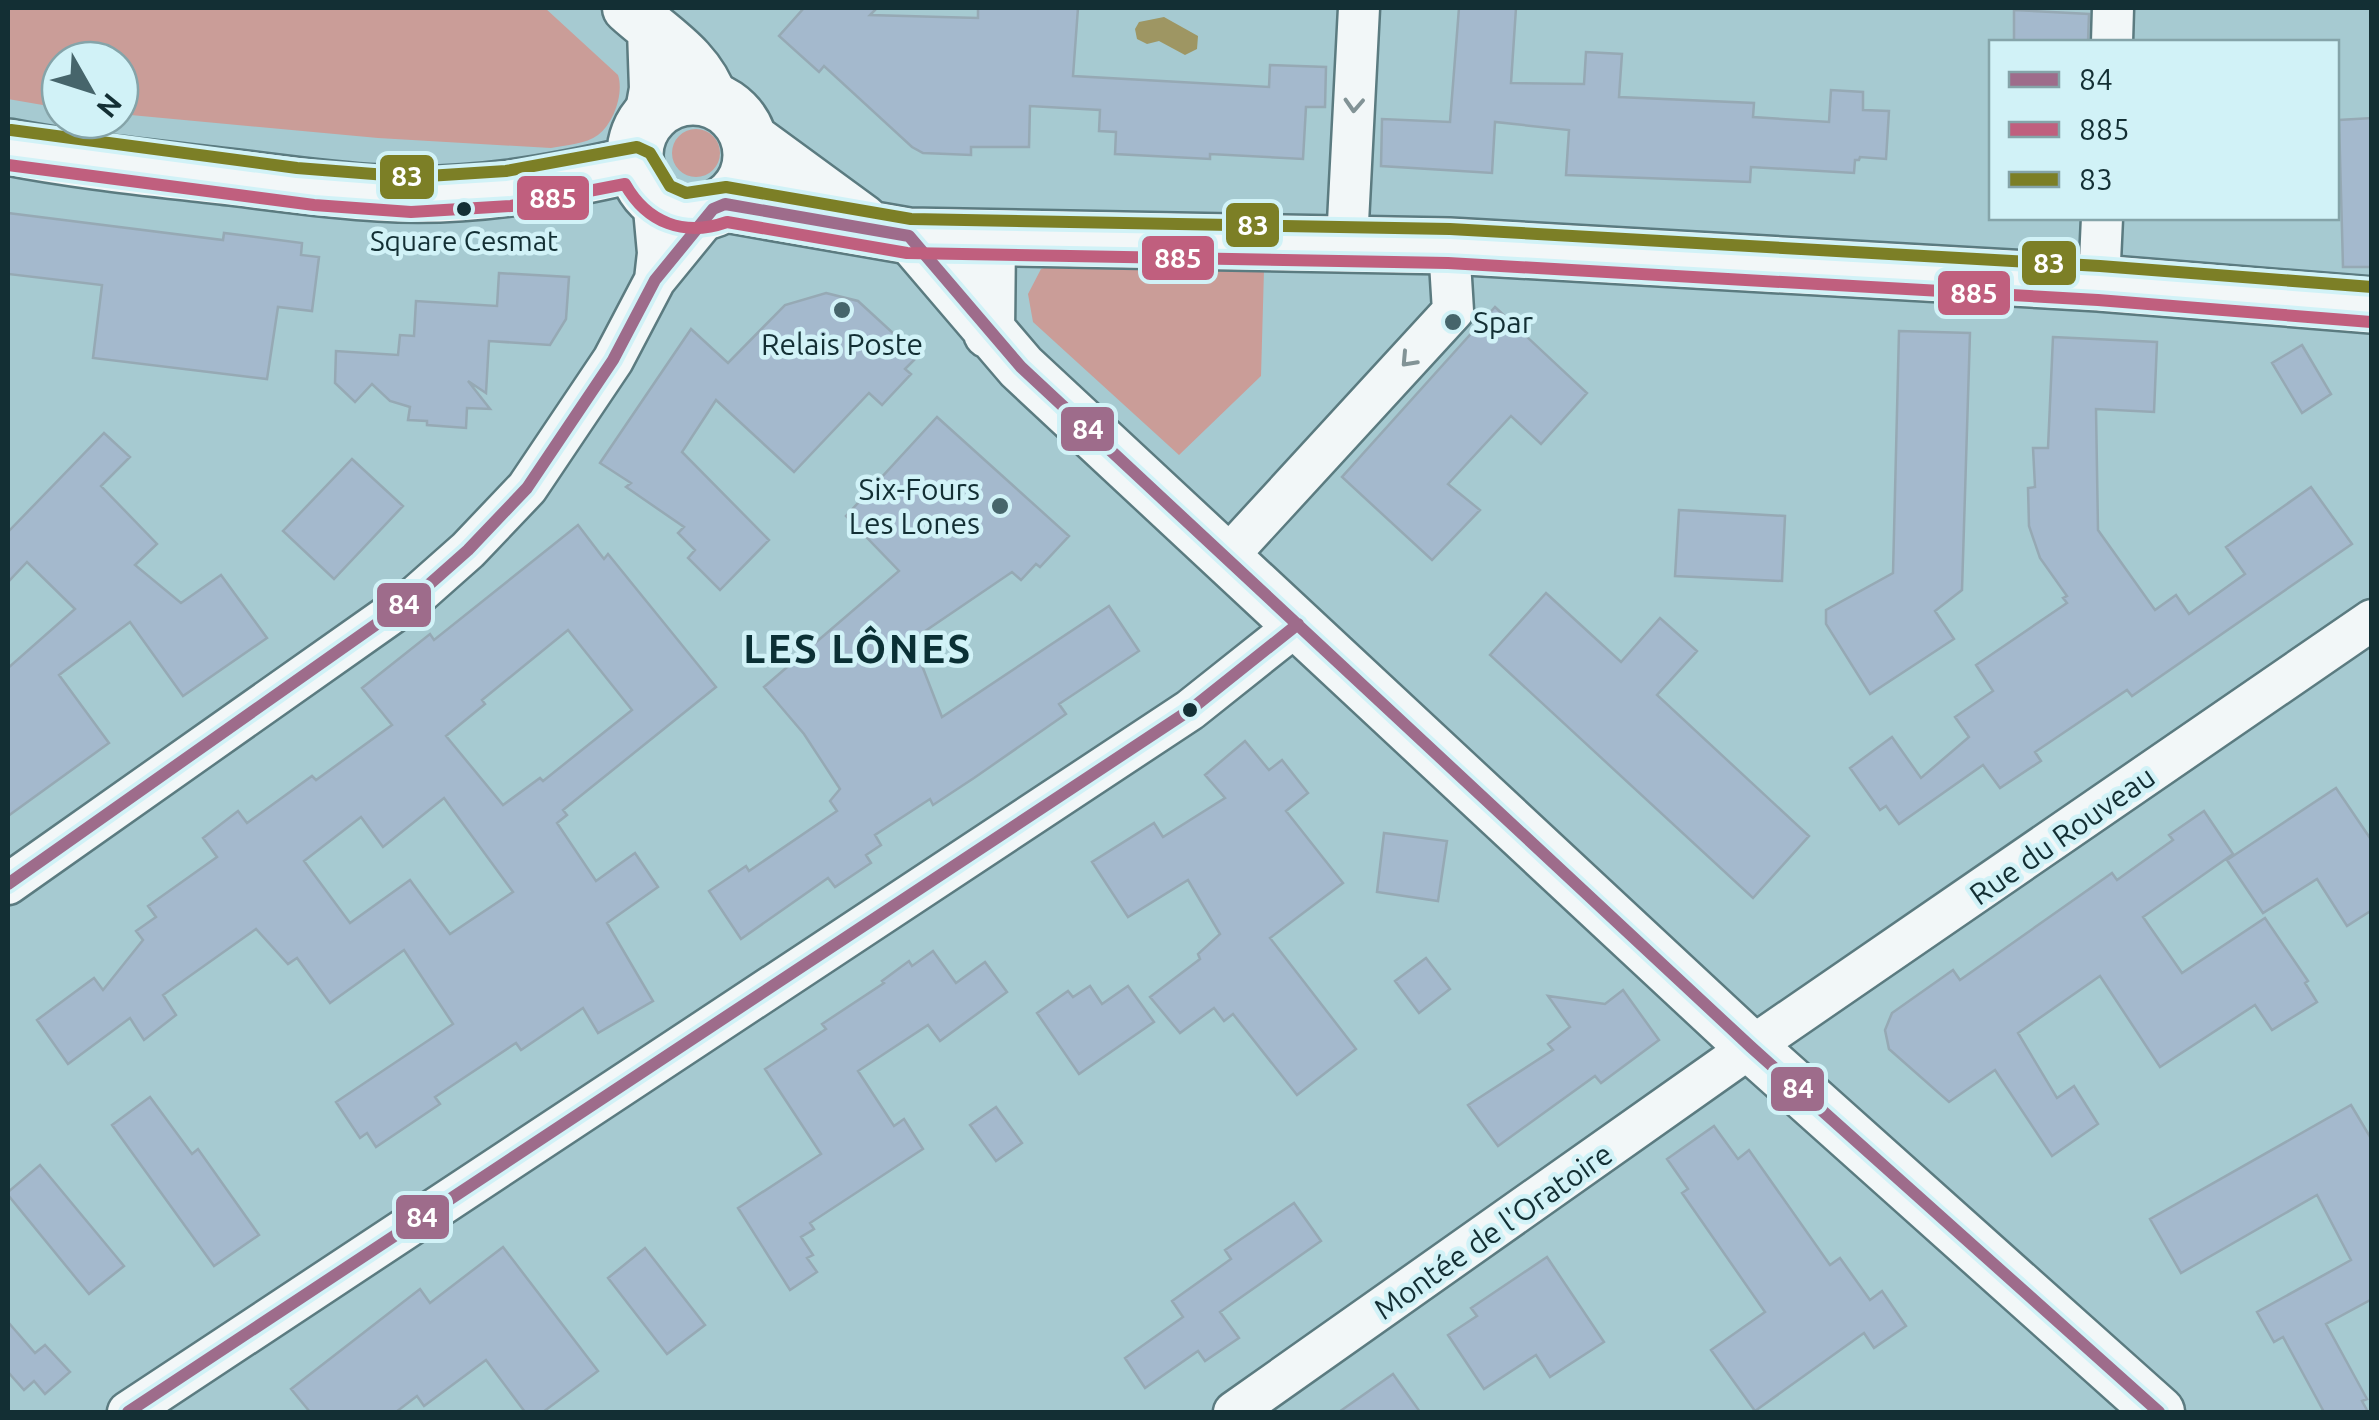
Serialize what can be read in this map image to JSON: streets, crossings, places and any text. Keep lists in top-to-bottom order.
{
  "streets": {
    "street": ["Rue du Rouveau", "Montée de l'Oratoire"]
  },
  "crossings": [
    ["Rue du Rouveau", "Montée de l'Oratoire"]
  ],
  "districts": ["LES LÔNES"],
  "places": [
    "Square Cesmat",
    "Relais Poste",
    "Spar",
    "Six-Fours Les Lones"
  ],
  "lines": ["transit line 83", "transit line 885", "transit line 84"],
  "legend": ["84", "885", "83"],
  "north": "bottom right"
}
